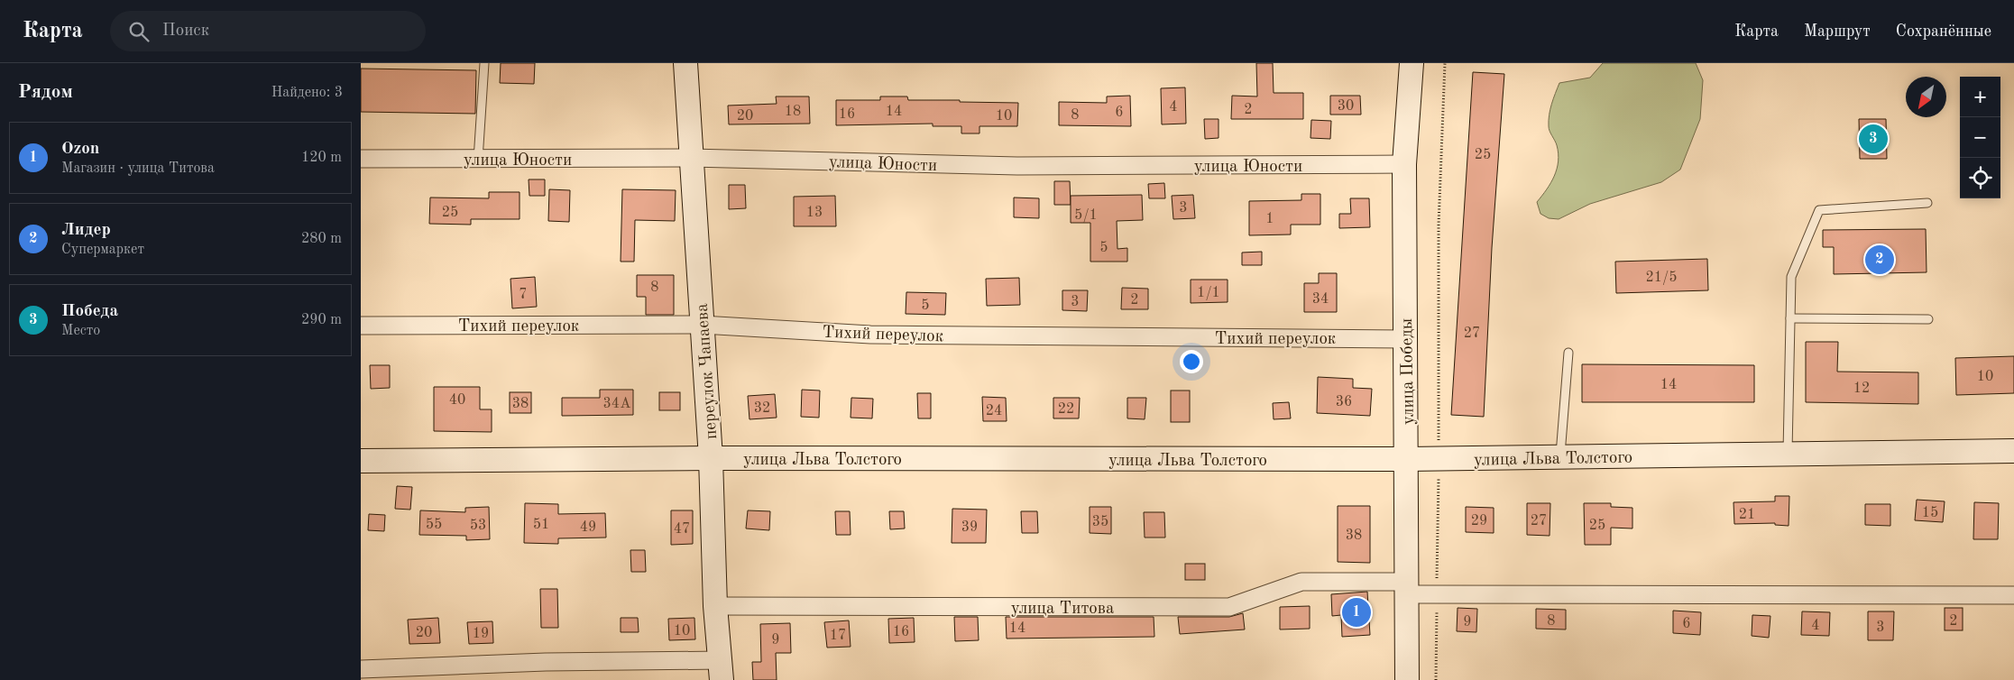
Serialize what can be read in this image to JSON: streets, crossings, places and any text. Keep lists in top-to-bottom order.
{
  "streets": {
    "street": [
      "улица Юности",
      "Тихий переулок",
      "переулок Чапаева",
      "улица Победы",
      "улица Льва Толстого",
      "улица Титова"
    ]
  },
  "crossings": [
    ["улица Юности", "переулок Чапаева"],
    ["улица Юности", "улица Победы"],
    ["Тихий переулок", "переулок Чапаева"],
    ["Тихий переулок", "улица Победы"],
    ["переулок Чапаева", "улица Льва Толстого"],
    ["переулок Чапаева", "улица Титова"],
    ["улица Победы", "улица Льва Толстого"],
    ["улица Победы", "улица Титова"]
  ],
  "house_numbers": [
    "30",
    "4",
    "2",
    "18",
    "14",
    "6",
    "16",
    "8",
    "20",
    "10",
    "25",
    "3",
    "25",
    "13",
    "5/1",
    "1",
    "5",
    "21/5",
    "8",
    "1/1",
    "7",
    "34",
    "2",
    "3",
    "5",
    "27",
    "10",
    "14",
    "12",
    "40",
    "36",
    "38",
    "34А",
    "32",
    "22",
    "24",
    "15",
    "21",
    "29",
    "27",
    "35",
    "55",
    "51",
    "53",
    "25",
    "49",
    "39",
    "47",
    "38",
    "8",
    "2",
    "9",
    "6",
    "4",
    "3",
    "14",
    "10",
    "16",
    "20",
    "19",
    "17",
    "9"
  ],
  "north": "bottom left",
  "page": {
    "header": "Карта",
    "search": "Поиск",
    "nav": ["Карта", "Маршрут", "Сохранённые"],
    "heading": ["Рядом", "Найдено: 3"],
    "map_buttons": ["+", "−"],
    "list": [
      {
        "mark": "1",
        "name": "Ozon",
        "note": "Магазин · улица Титова",
        "value": "120 m"
      },
      {
        "mark": "2",
        "name": "Лидер",
        "note": "Супермаркет",
        "value": "280 m"
      },
      {
        "mark": "3",
        "name": "Победа",
        "note": "Место",
        "value": "290 m"
      }
    ],
    "pins": ["3", "2", "1"]
  }
}
